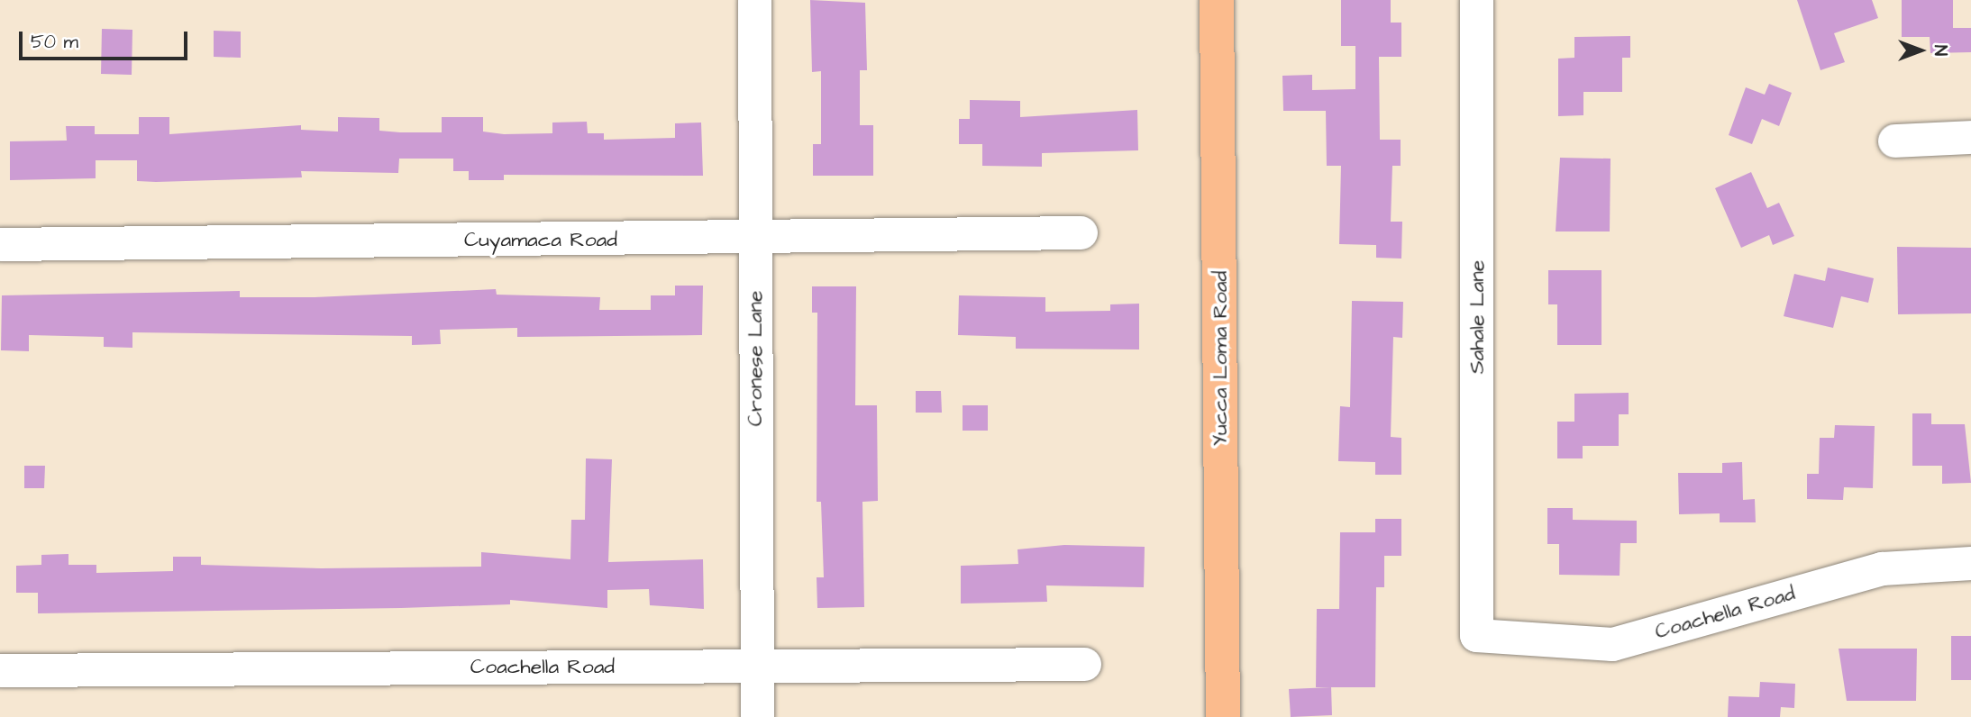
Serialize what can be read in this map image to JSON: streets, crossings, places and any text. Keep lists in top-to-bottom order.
{
  "streets": {
    "main road": ["Yucca Loma Road"],
    "street": [
      "Cuyamaca Road",
      "Sahale Lane",
      "Cronese Lane",
      "Coachella Road"
    ]
  },
  "crossings": [
    ["Cuyamaca Road", "Cronese Lane"],
    ["Sahale Lane", "Coachella Road"],
    ["Cronese Lane", "Coachella Road"]
  ],
  "scale_bar": "50 m",
  "north": "right"
}
